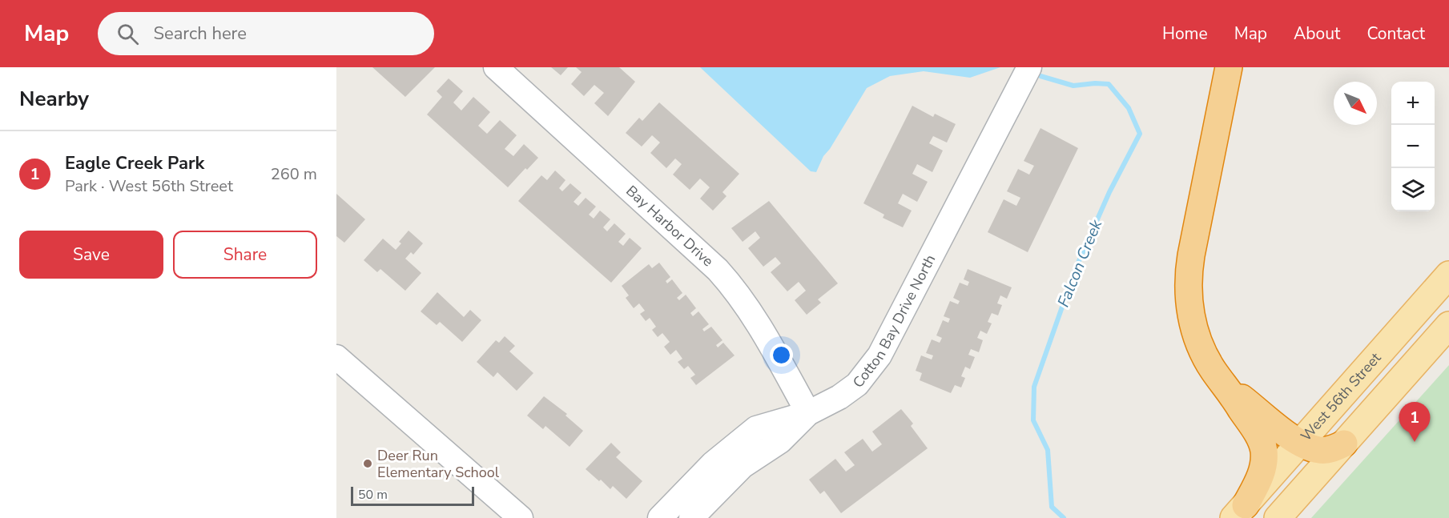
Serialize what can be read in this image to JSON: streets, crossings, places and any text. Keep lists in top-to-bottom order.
{
  "streets": {
    "main road": ["West 56th Street"],
    "street": ["Bay Harbor Drive", "Cotton Bay Drive North"]
  },
  "crossings": [
    ["Bay Harbor Drive", "Cotton Bay Drive North"]
  ],
  "water": ["Falcon Creek"],
  "places": ["Deer Run Elementary School"],
  "scale_bar": "50 m",
  "north": "bottom right",
  "page": {
    "header": "Map",
    "search": "Search here",
    "nav": [
      "Home",
      "Map",
      "About",
      "Contact"
    ],
    "heading": "Nearby",
    "map_buttons": ["+", "−"],
    "list": [
      {
        "mark": "1",
        "name": "Eagle Creek Park",
        "note": "Park · West 56th Street",
        "value": "260 m"
      }
    ],
    "buttons": ["Save", "Share"],
    "pins": "1",
    "scale": "50 m"
  }
}
